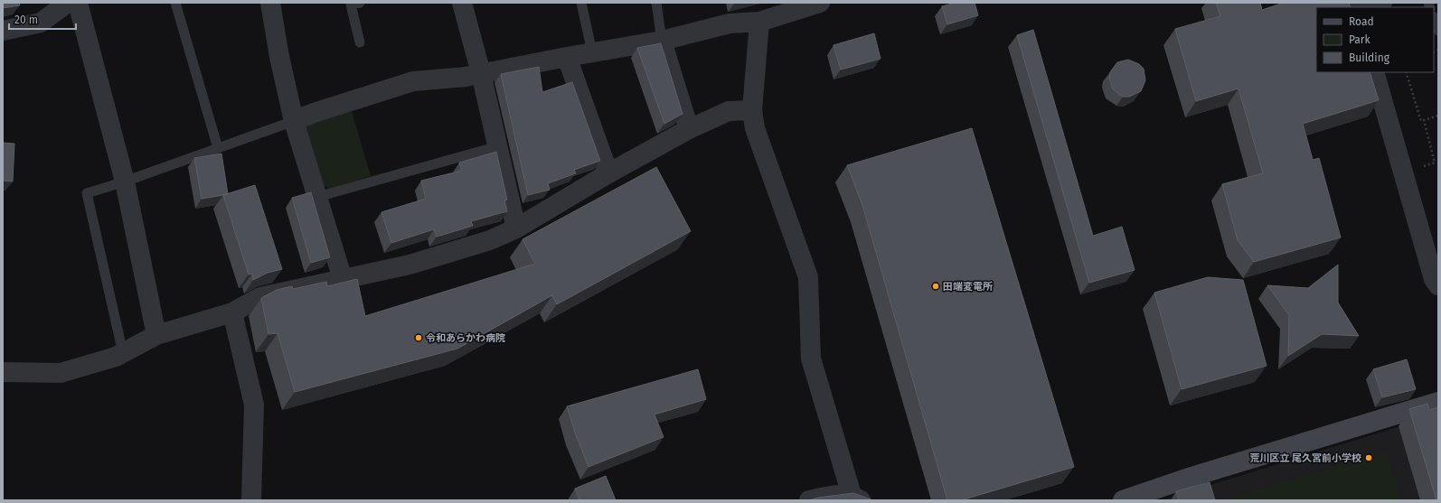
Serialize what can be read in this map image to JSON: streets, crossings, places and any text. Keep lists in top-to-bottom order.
{
  "places": ["田端変電所", "令和あらかわ病院", "荒川区立 尾久宮前小学校"],
  "legend": ["Road", "Park", "Building"],
  "scale_bar": "20 m"
}
